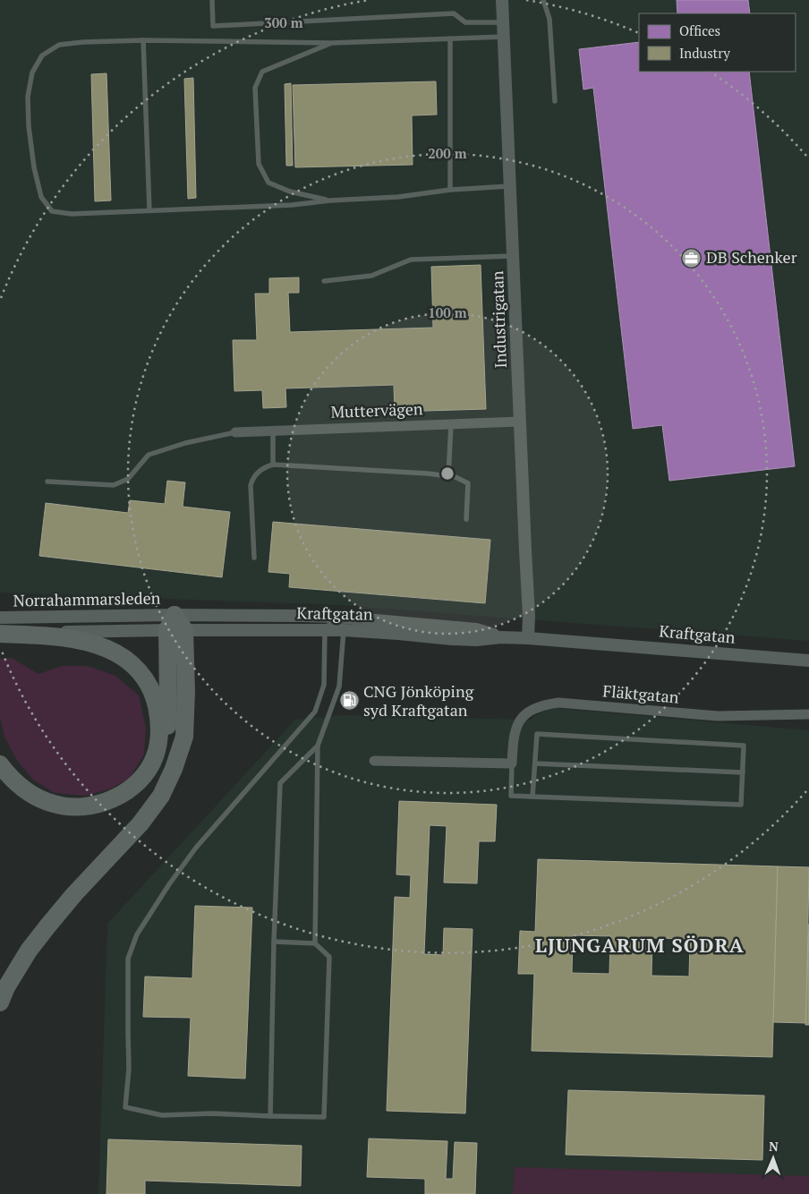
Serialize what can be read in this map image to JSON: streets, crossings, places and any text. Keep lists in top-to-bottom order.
{
  "streets": {
    "street": [
      "Industrigatan",
      "Muttervägen",
      "Norrahammarsleden",
      "Kraftgatan",
      "Fläktgatan"
    ]
  },
  "crossings": [
    ["Industrigatan", "Muttervägen"],
    ["Industrigatan", "Kraftgatan"],
    ["Norrahammarsleden", "Kraftgatan"]
  ],
  "districts": ["LJUNGARUM SÖDRA"],
  "places": {
    "office": ["DB Schenker"],
    "fuel station": ["CNG Jönköping syd Kraftgatan"]
  },
  "legend": ["Offices", "Industry"],
  "north": "top",
  "rings": ["300 m", "200 m", "100 m"]
}
